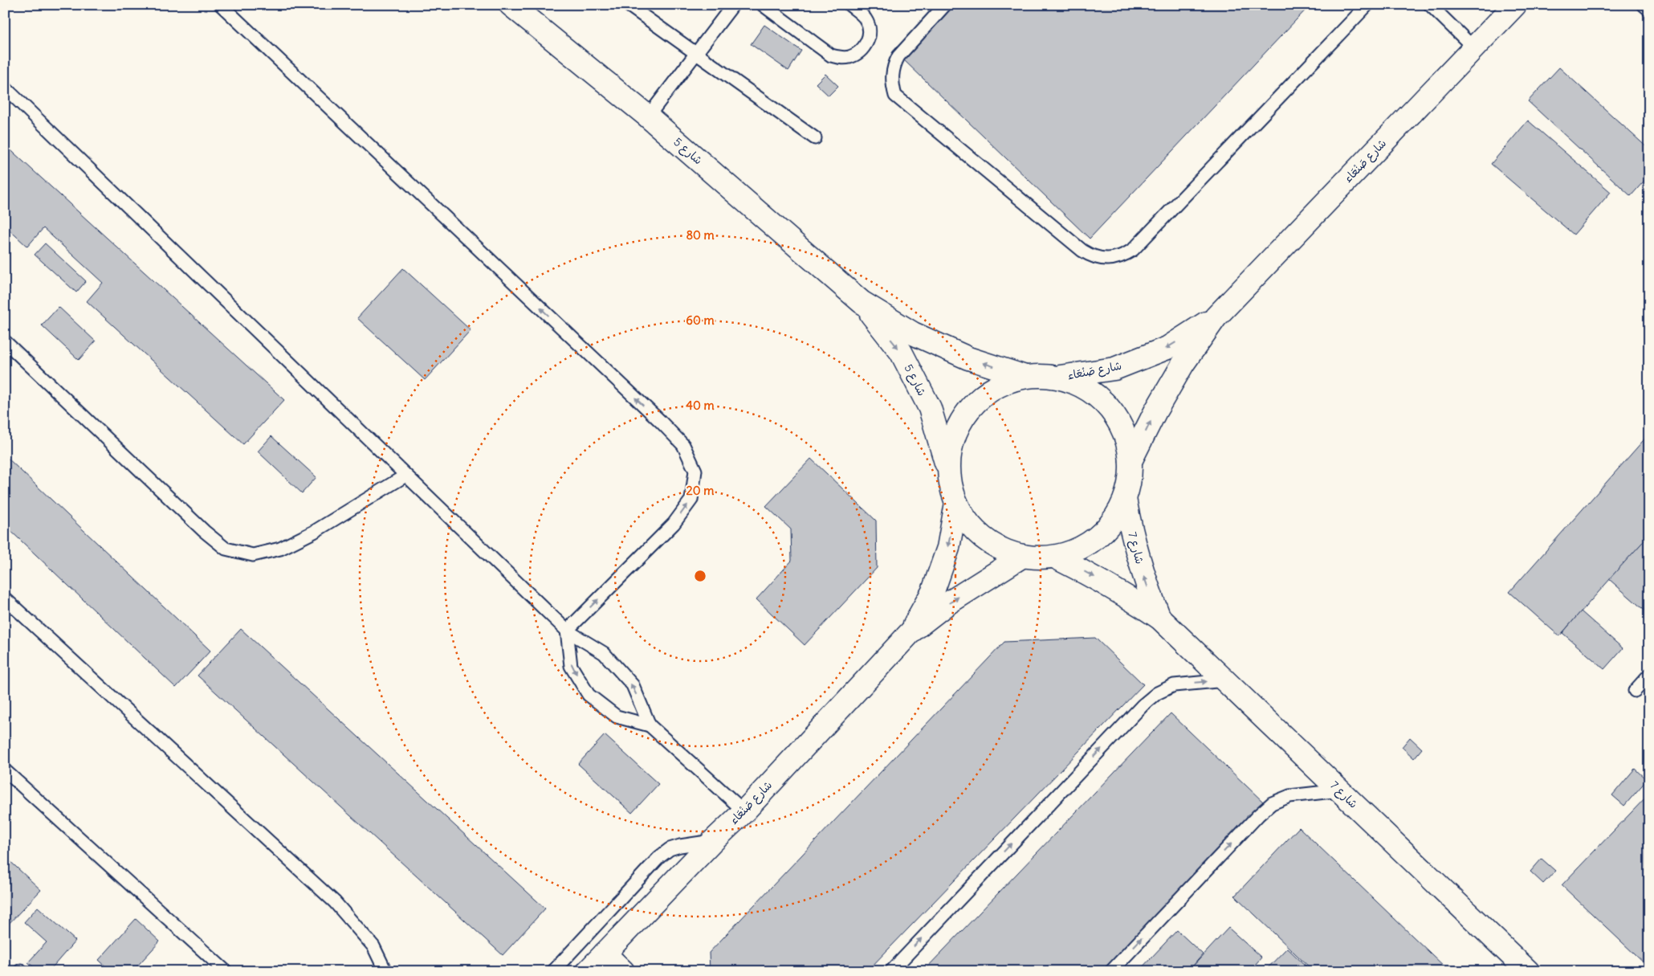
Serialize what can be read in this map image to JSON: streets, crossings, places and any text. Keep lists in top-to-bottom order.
{
  "streets": {
    "street": ["شارع 5", "شارع صَنْعَاء", "شارع 7"]
  },
  "crossings": [
    ["شارع 5", "شارع صَنْعَاء"]
  ],
  "rings": [
    "80 m",
    "60 m",
    "40 m",
    "20 m"
  ]
}
